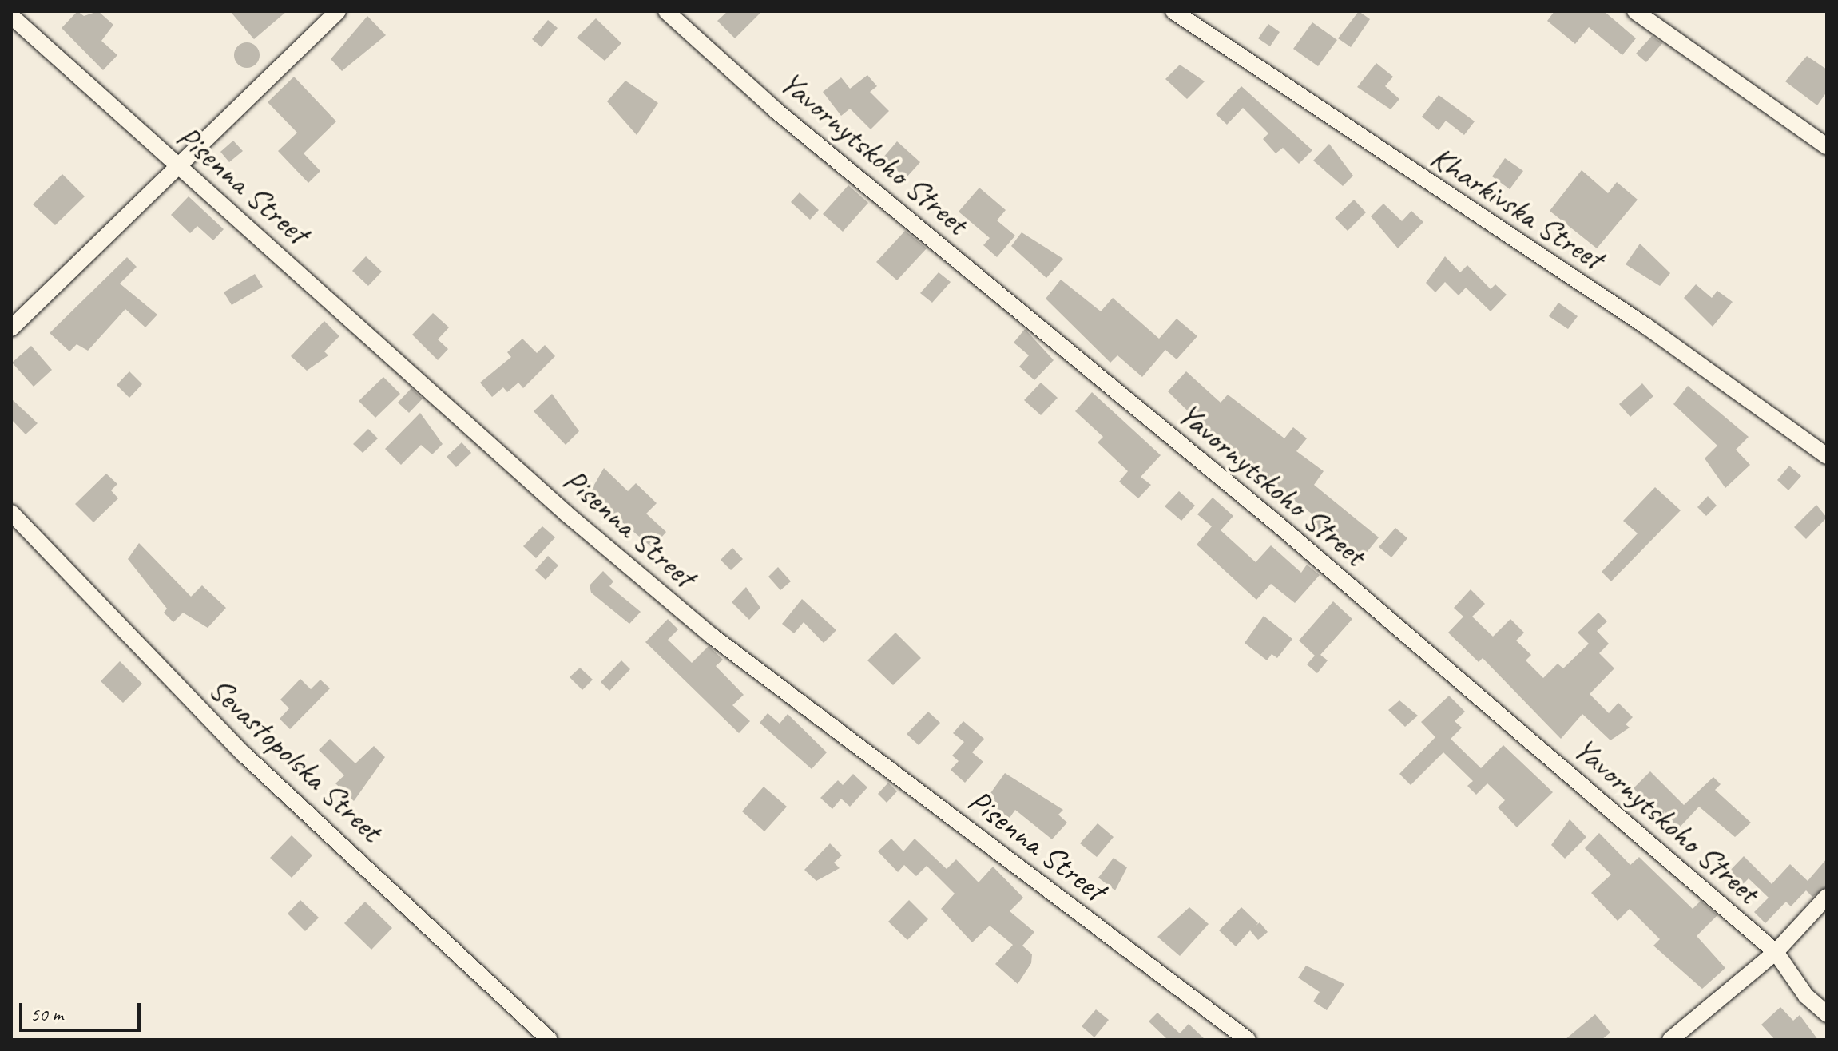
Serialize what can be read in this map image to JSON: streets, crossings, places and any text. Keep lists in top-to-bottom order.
{
  "streets": {
    "street": [
      "Yavornytskoho Street",
      "Pisenna Street",
      "Kharkivska Street",
      "Sevastopolska Street"
    ]
  },
  "scale_bar": "50 m"
}
